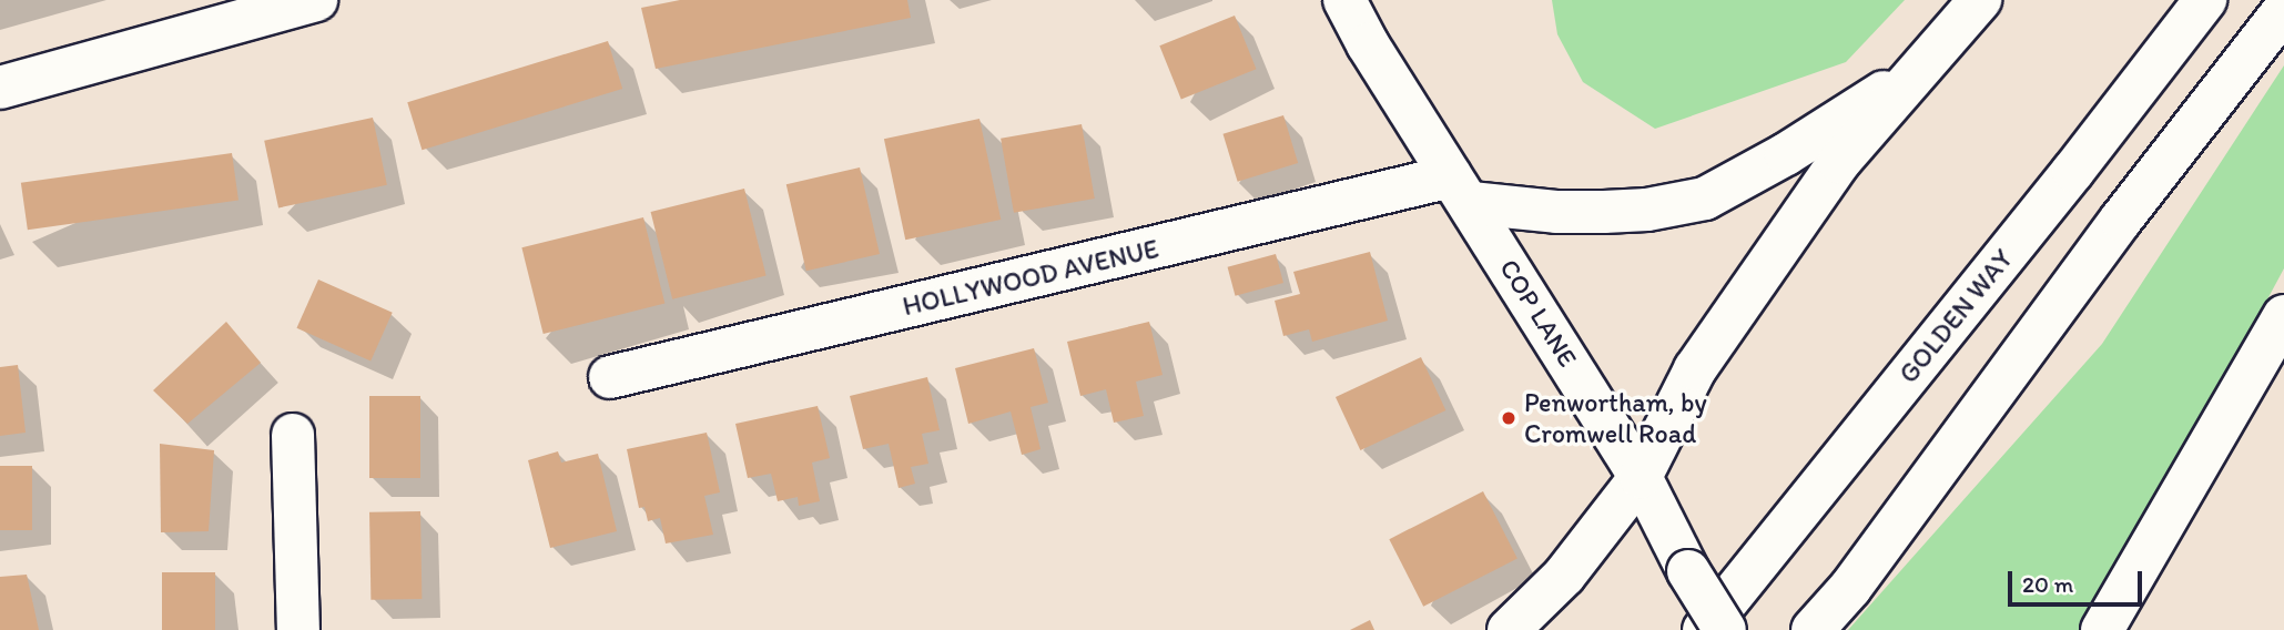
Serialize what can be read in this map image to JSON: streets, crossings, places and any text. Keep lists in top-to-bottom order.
{
  "streets": {
    "main road": ["HOLLYWOOD AVENUE", "COP LANE", "GOLDEN WAY"]
  },
  "crossings": [
    ["HOLLYWOOD AVENUE", "COP LANE"]
  ],
  "places": ["Penwortham, by Cromwell Road"],
  "scale_bar": "20 m"
}
